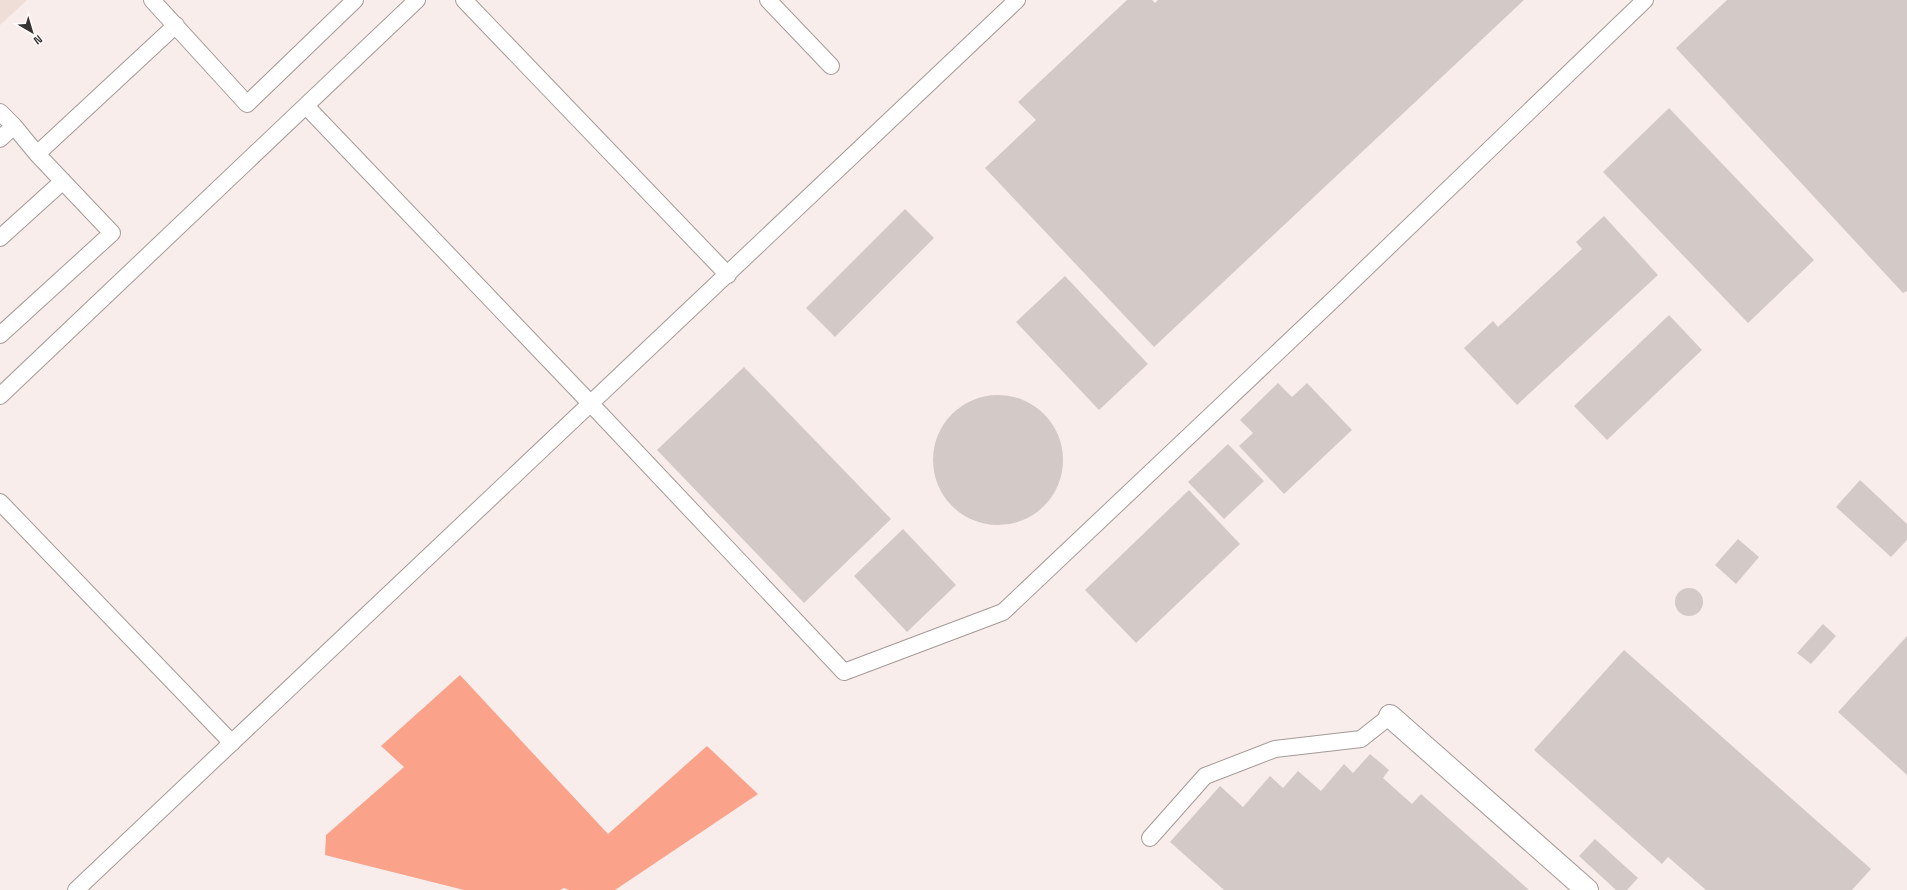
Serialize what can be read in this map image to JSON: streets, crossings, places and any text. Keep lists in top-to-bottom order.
{
  "north": "bottom right"
}
